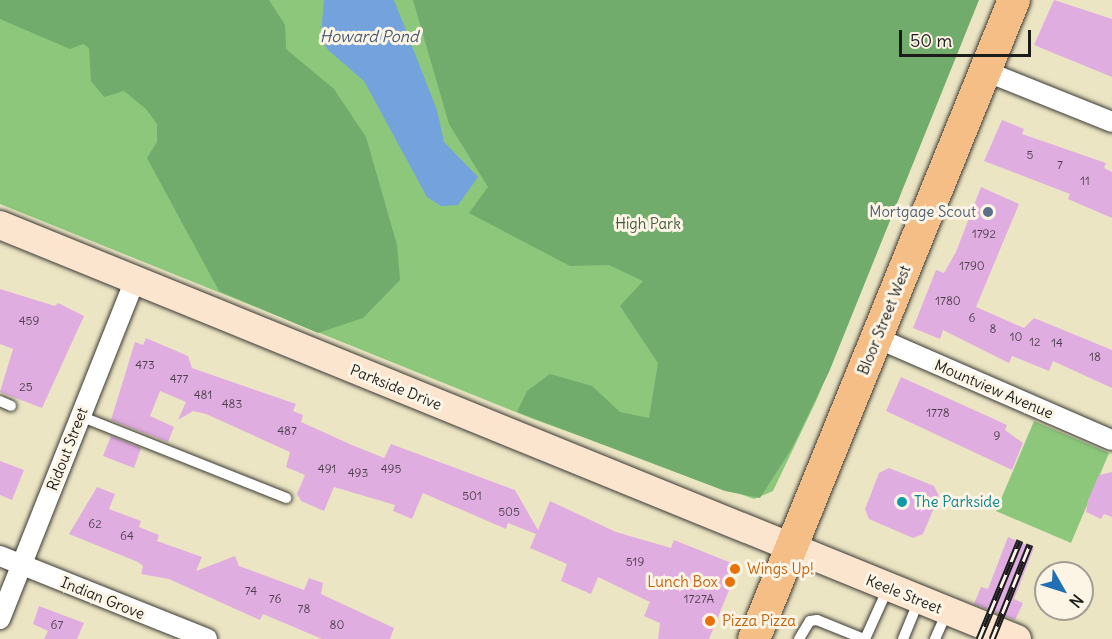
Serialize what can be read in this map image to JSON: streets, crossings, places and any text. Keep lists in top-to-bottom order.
{
  "streets": {
    "main road": ["Bloor Street West", "Parkside Drive", "Keele Street"],
    "street": ["Mountview Avenue", "Ridout Street", "Indian Grove"]
  },
  "crossings": [
    ["Bloor Street West", "Parkside Drive"],
    ["Bloor Street West", "Mountview Avenue"],
    ["Bloor Street West", "Keele Street"],
    ["Parkside Drive", "Ridout Street"],
    ["Parkside Drive", "Keele Street"],
    ["Ridout Street", "Indian Grove"]
  ],
  "water": ["Howard Pond"],
  "parks": ["High Park"],
  "places": [
    "Mortgage Scout",
    "The Parkside",
    "Wings Up!",
    "Lunch Box",
    "Pizza Pizza"
  ],
  "house_numbers": [
    "5",
    "7",
    "11",
    "1792",
    "1790",
    "1780",
    "6",
    "459",
    "8",
    "10",
    "12",
    "14",
    "18",
    "473",
    "477",
    "25",
    "481",
    "483",
    "1778",
    "487",
    "9",
    "491",
    "495",
    "493",
    "501",
    "505",
    "62",
    "64",
    "519",
    "74",
    "76",
    "1727A",
    "78",
    "67",
    "80"
  ],
  "scale_bar": "50 m",
  "north": "bottom right"
}
